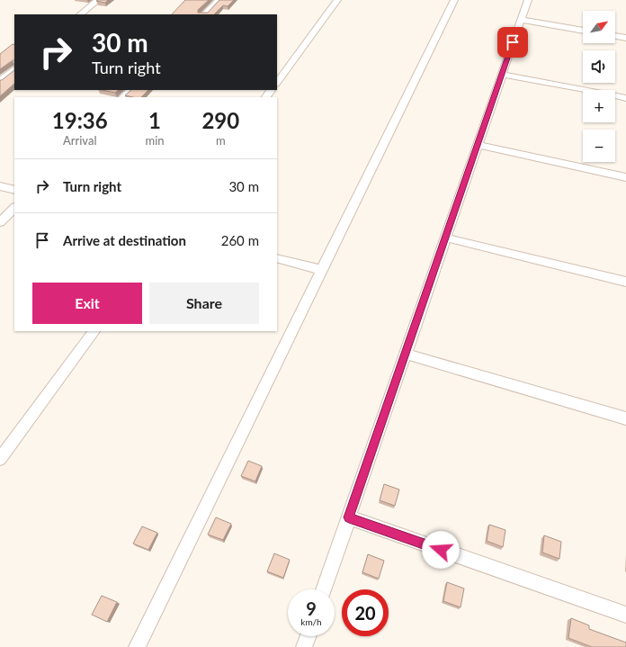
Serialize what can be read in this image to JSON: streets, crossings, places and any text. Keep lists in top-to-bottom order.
{
  "north": "top right",
  "page": {
    "map_buttons": ["+", "−"],
    "turn": ["30 m", "Turn right"],
    "eta": [
      "19:36",
      "Arrival",
      "1",
      "min",
      "290",
      "m"
    ],
    "list": [
      {
        "name": "Turn right",
        "value": "30 m"
      },
      {
        "name": "Arrive at destination",
        "value": "260 m"
      }
    ],
    "buttons": ["Exit", "Share"],
    "speed": "9 km/h",
    "limit": "20"
  }
}
